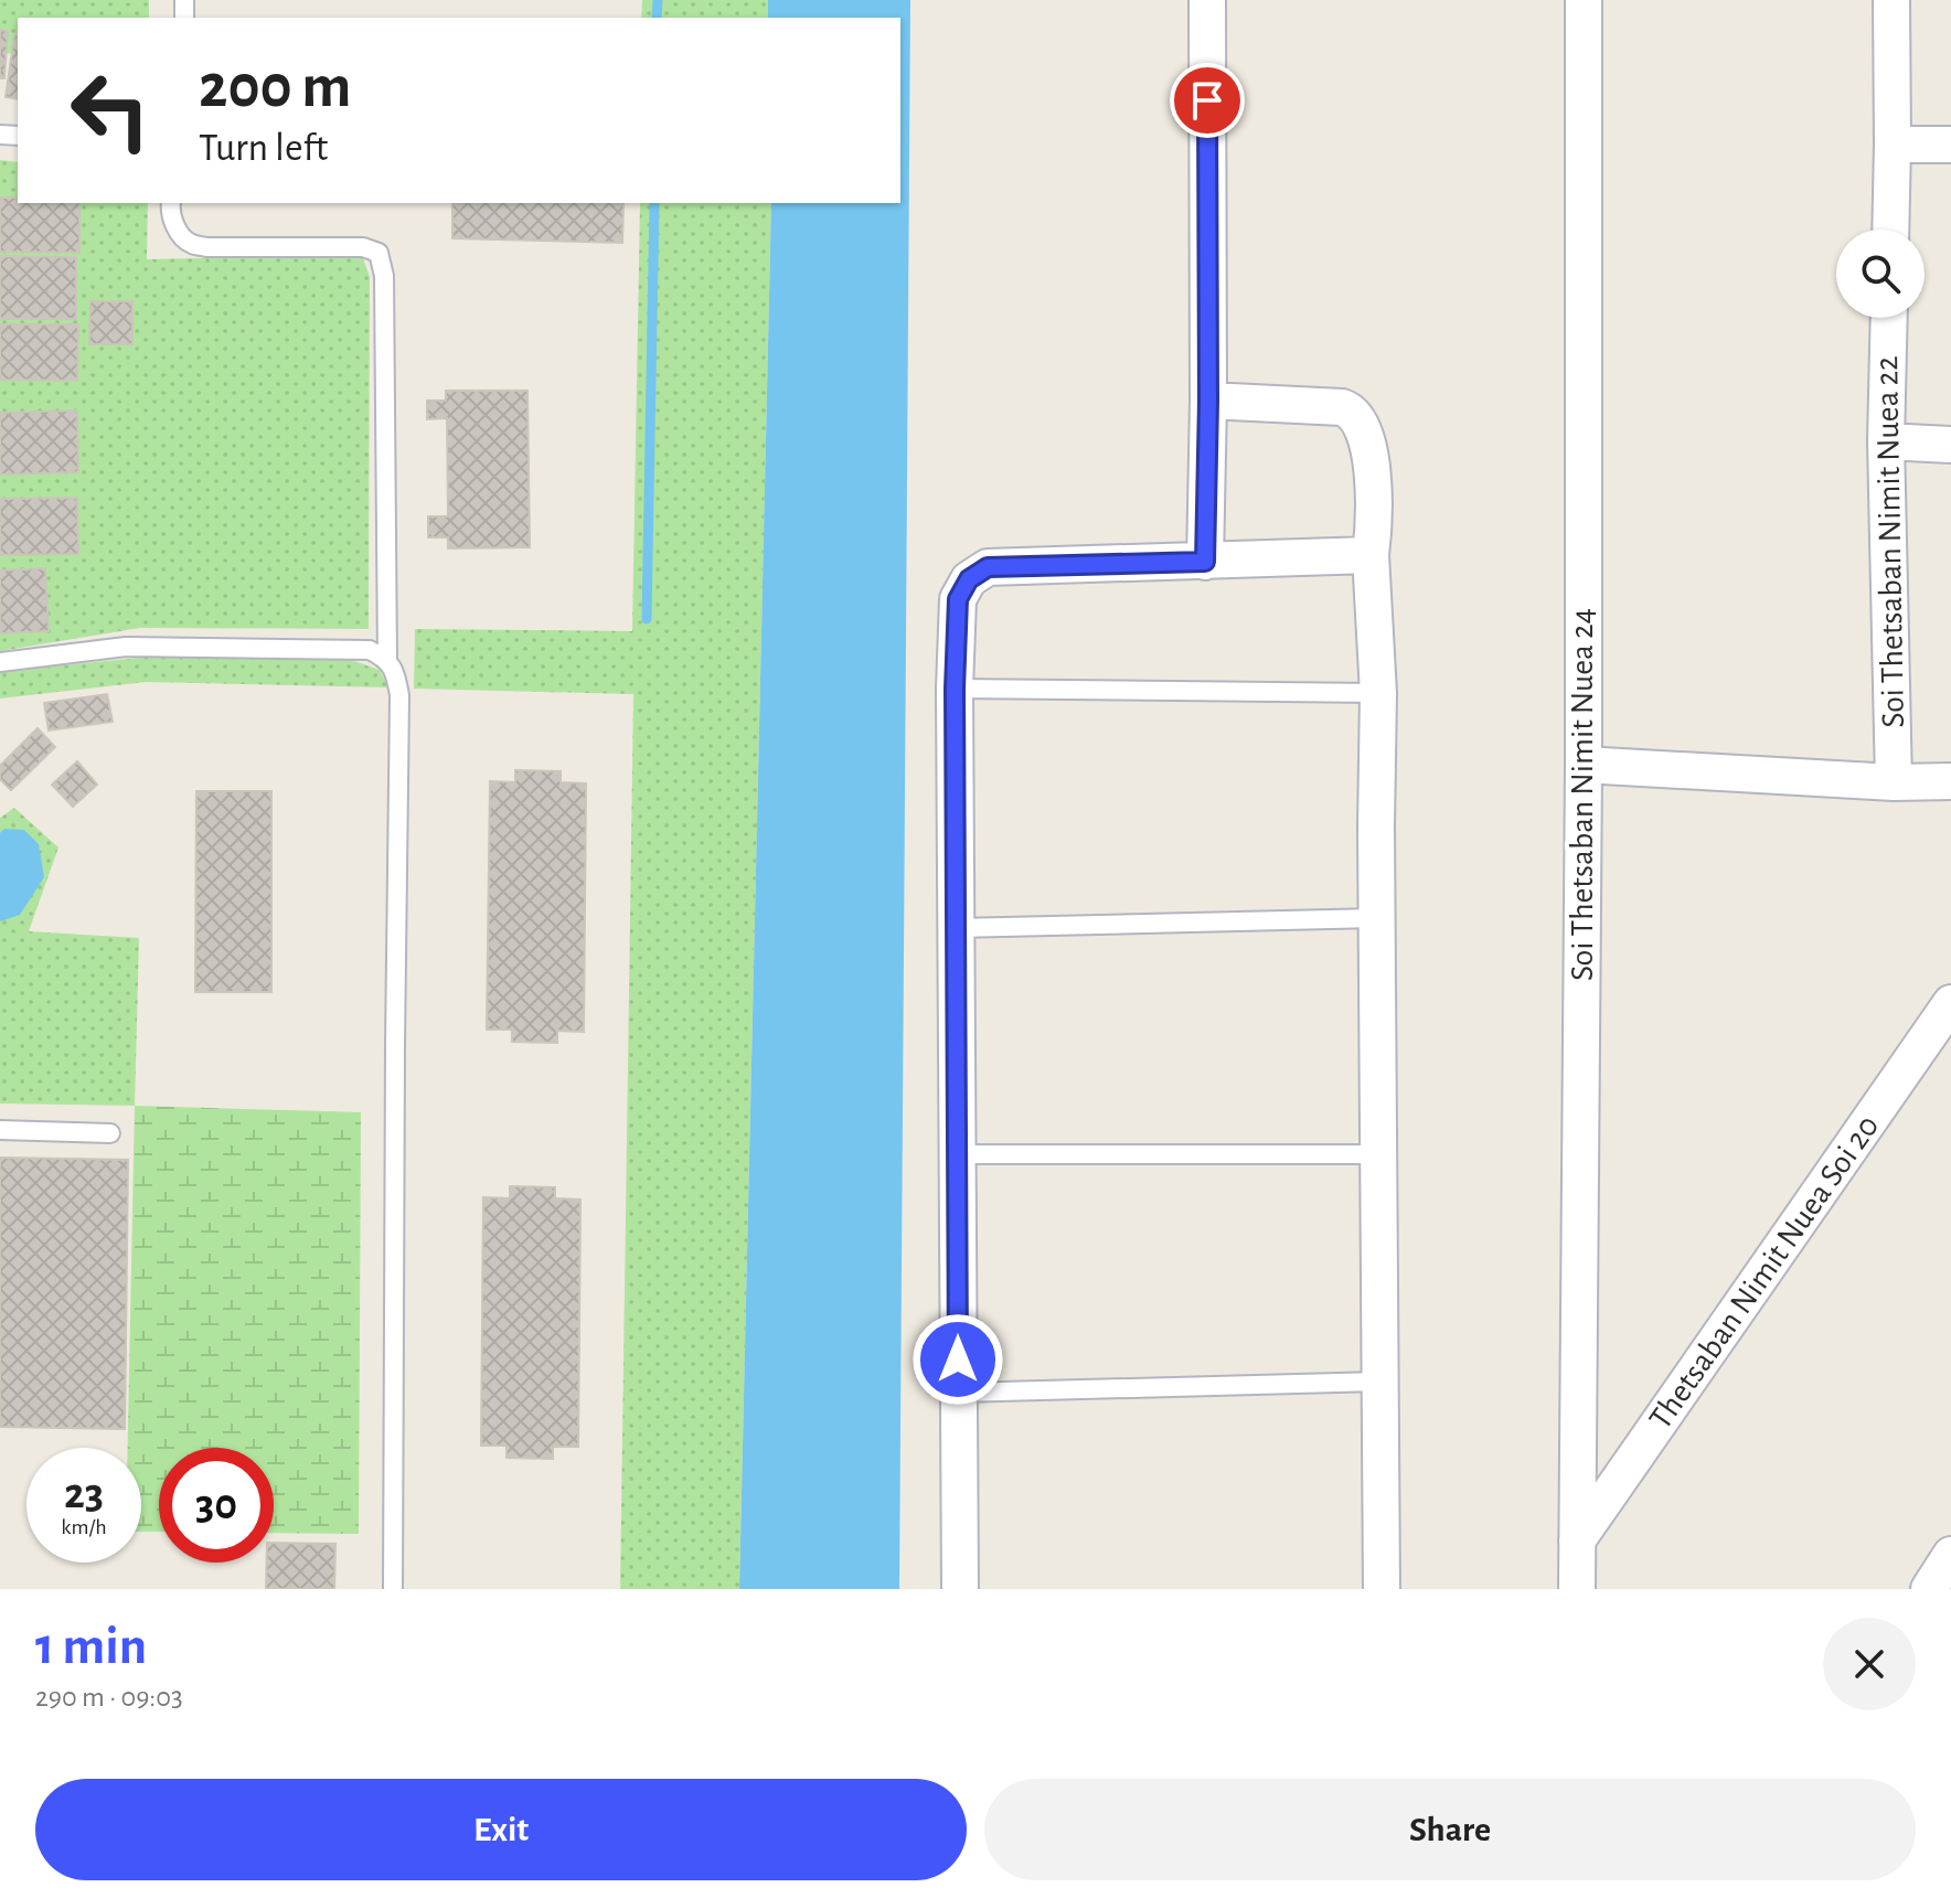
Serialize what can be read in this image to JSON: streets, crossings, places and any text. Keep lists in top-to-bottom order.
{
  "streets": {
    "street": ["Soi Thetsaban Nimit Nuea 22", "Soi Thetsaban Nimit Nuea 24", "Thetsaban Nimit Nuea Soi 20"]
  },
  "crossings": [
    ["Soi Thetsaban Nimit Nuea 24", "Thetsaban Nimit Nuea Soi 20"]
  ],
  "page": {
    "turn": ["200 m", "Turn left"],
    "speed": "23 km/h",
    "limit": "30",
    "heading": ["1 min", "290 m · 09:03"],
    "buttons": ["Exit", "Share"]
  }
}
